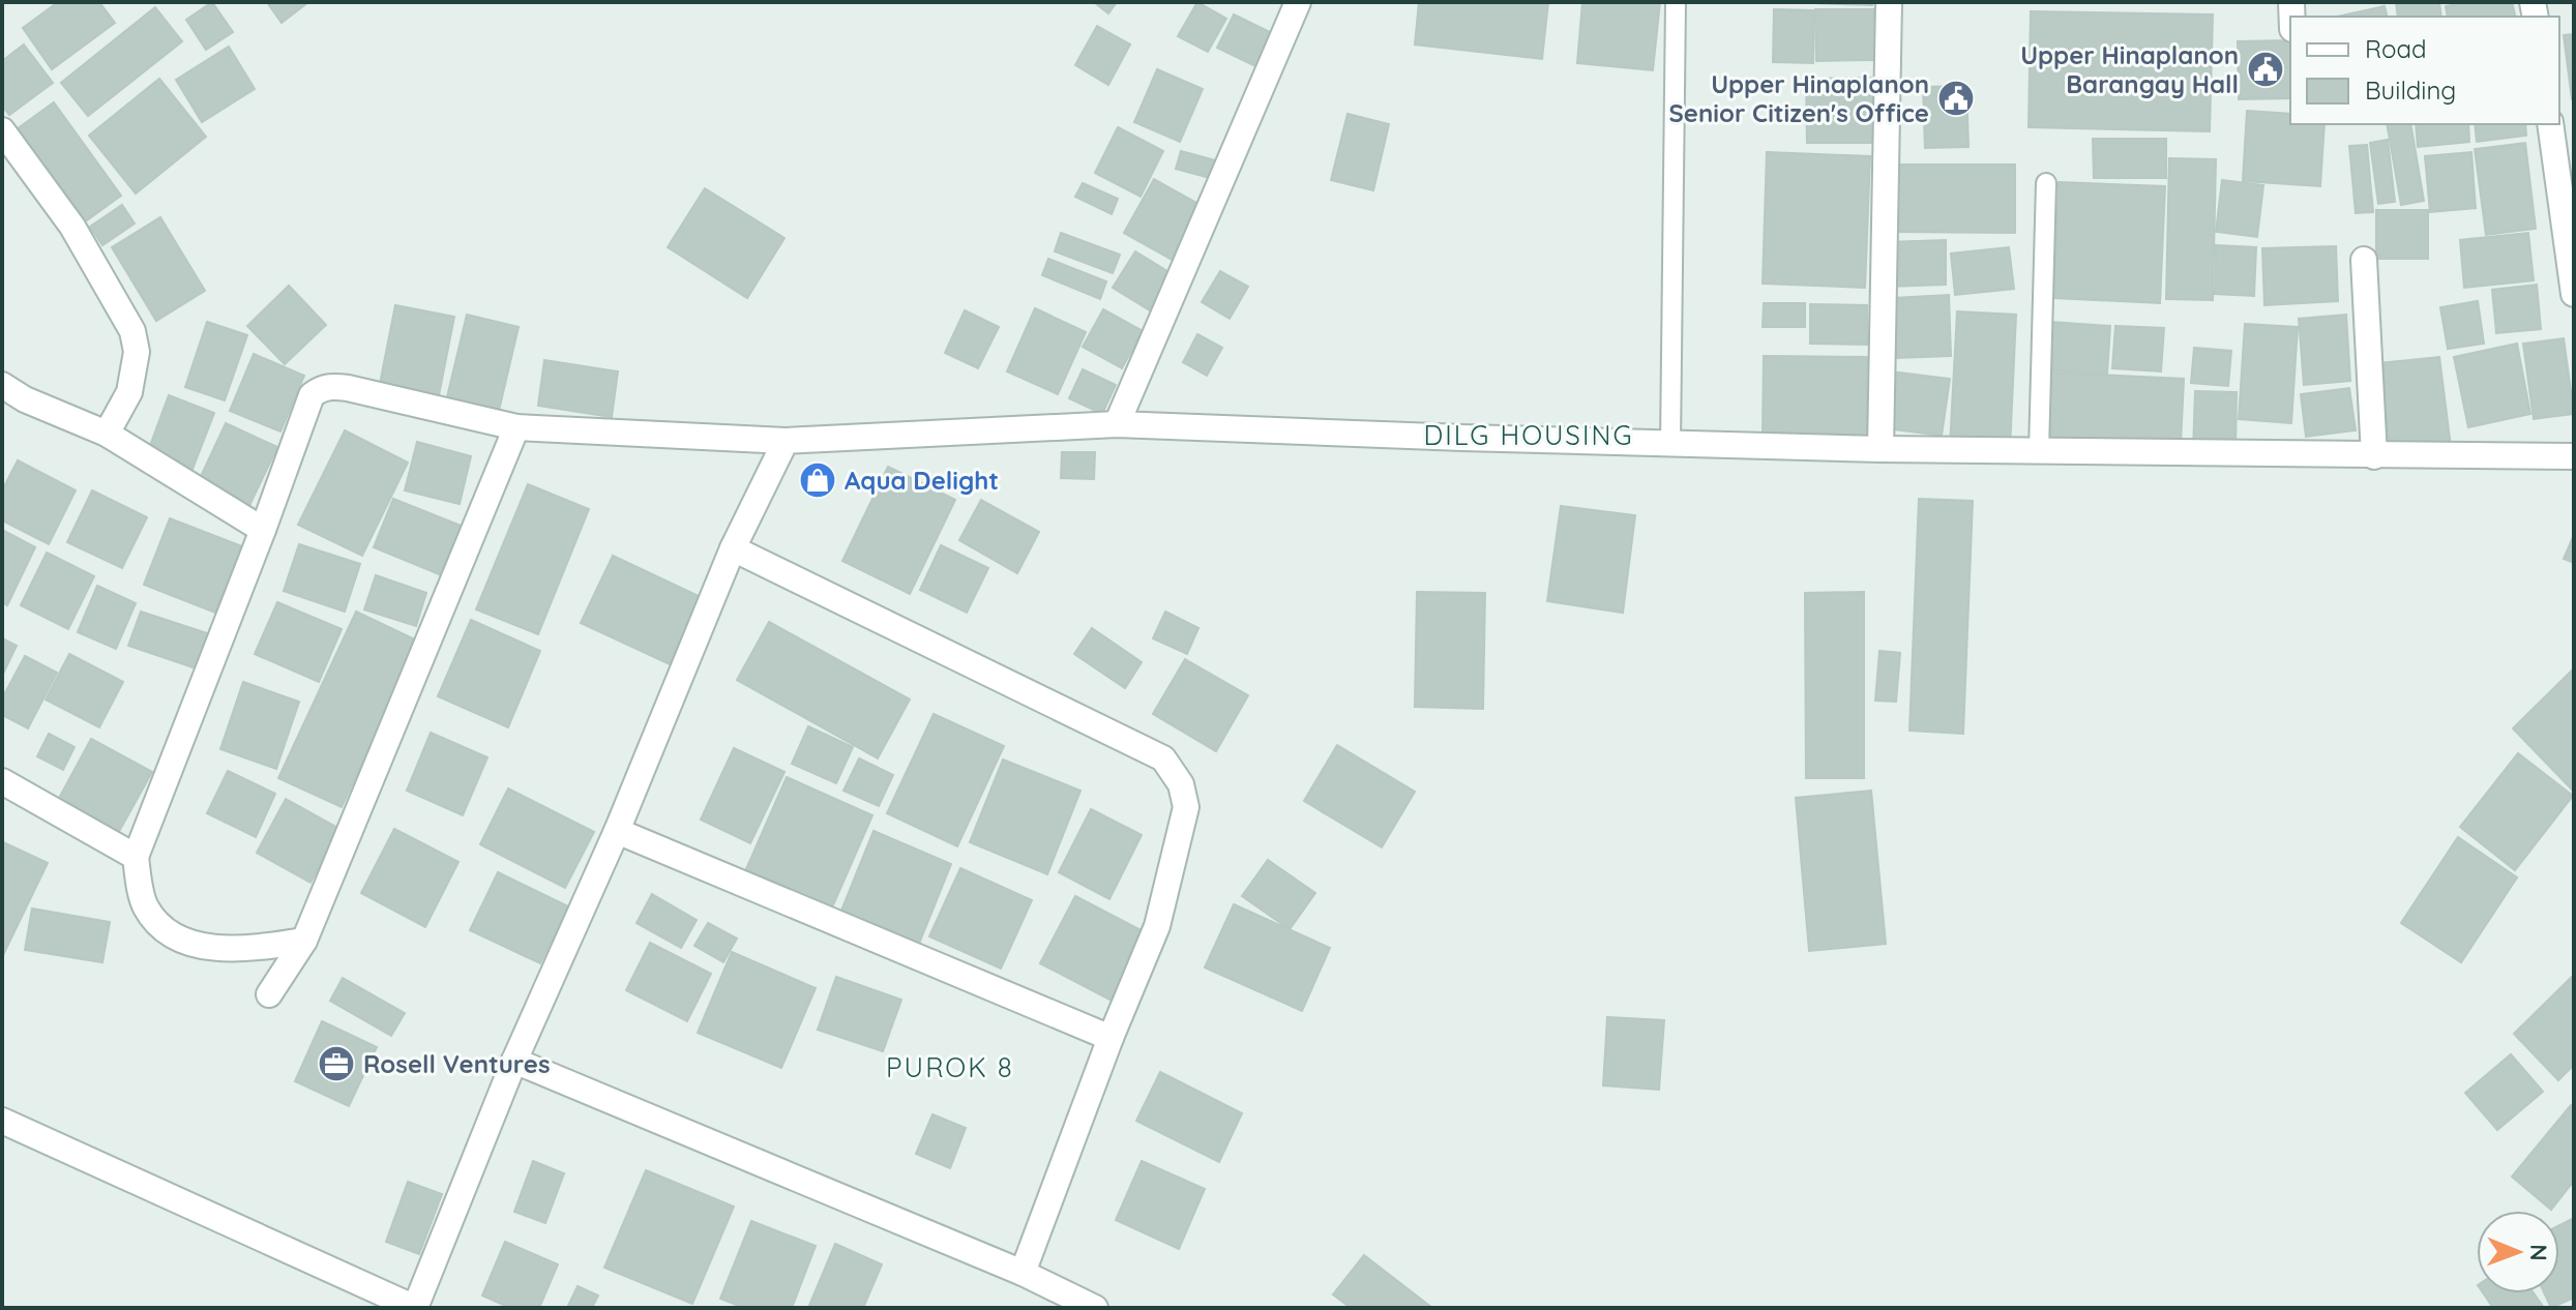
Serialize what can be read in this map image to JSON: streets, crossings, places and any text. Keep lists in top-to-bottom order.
{
  "districts": ["DILG HOUSING", "PUROK 8"],
  "places": {
    "public building": ["Upper Hinaplanon Barangay Hall", "Upper Hinaplanon Senior Citizen's Office"],
    "shop": ["Aqua Delight"],
    "office": ["Rosell Ventures"]
  },
  "legend": ["Road", "Building"],
  "north": "right"
}
